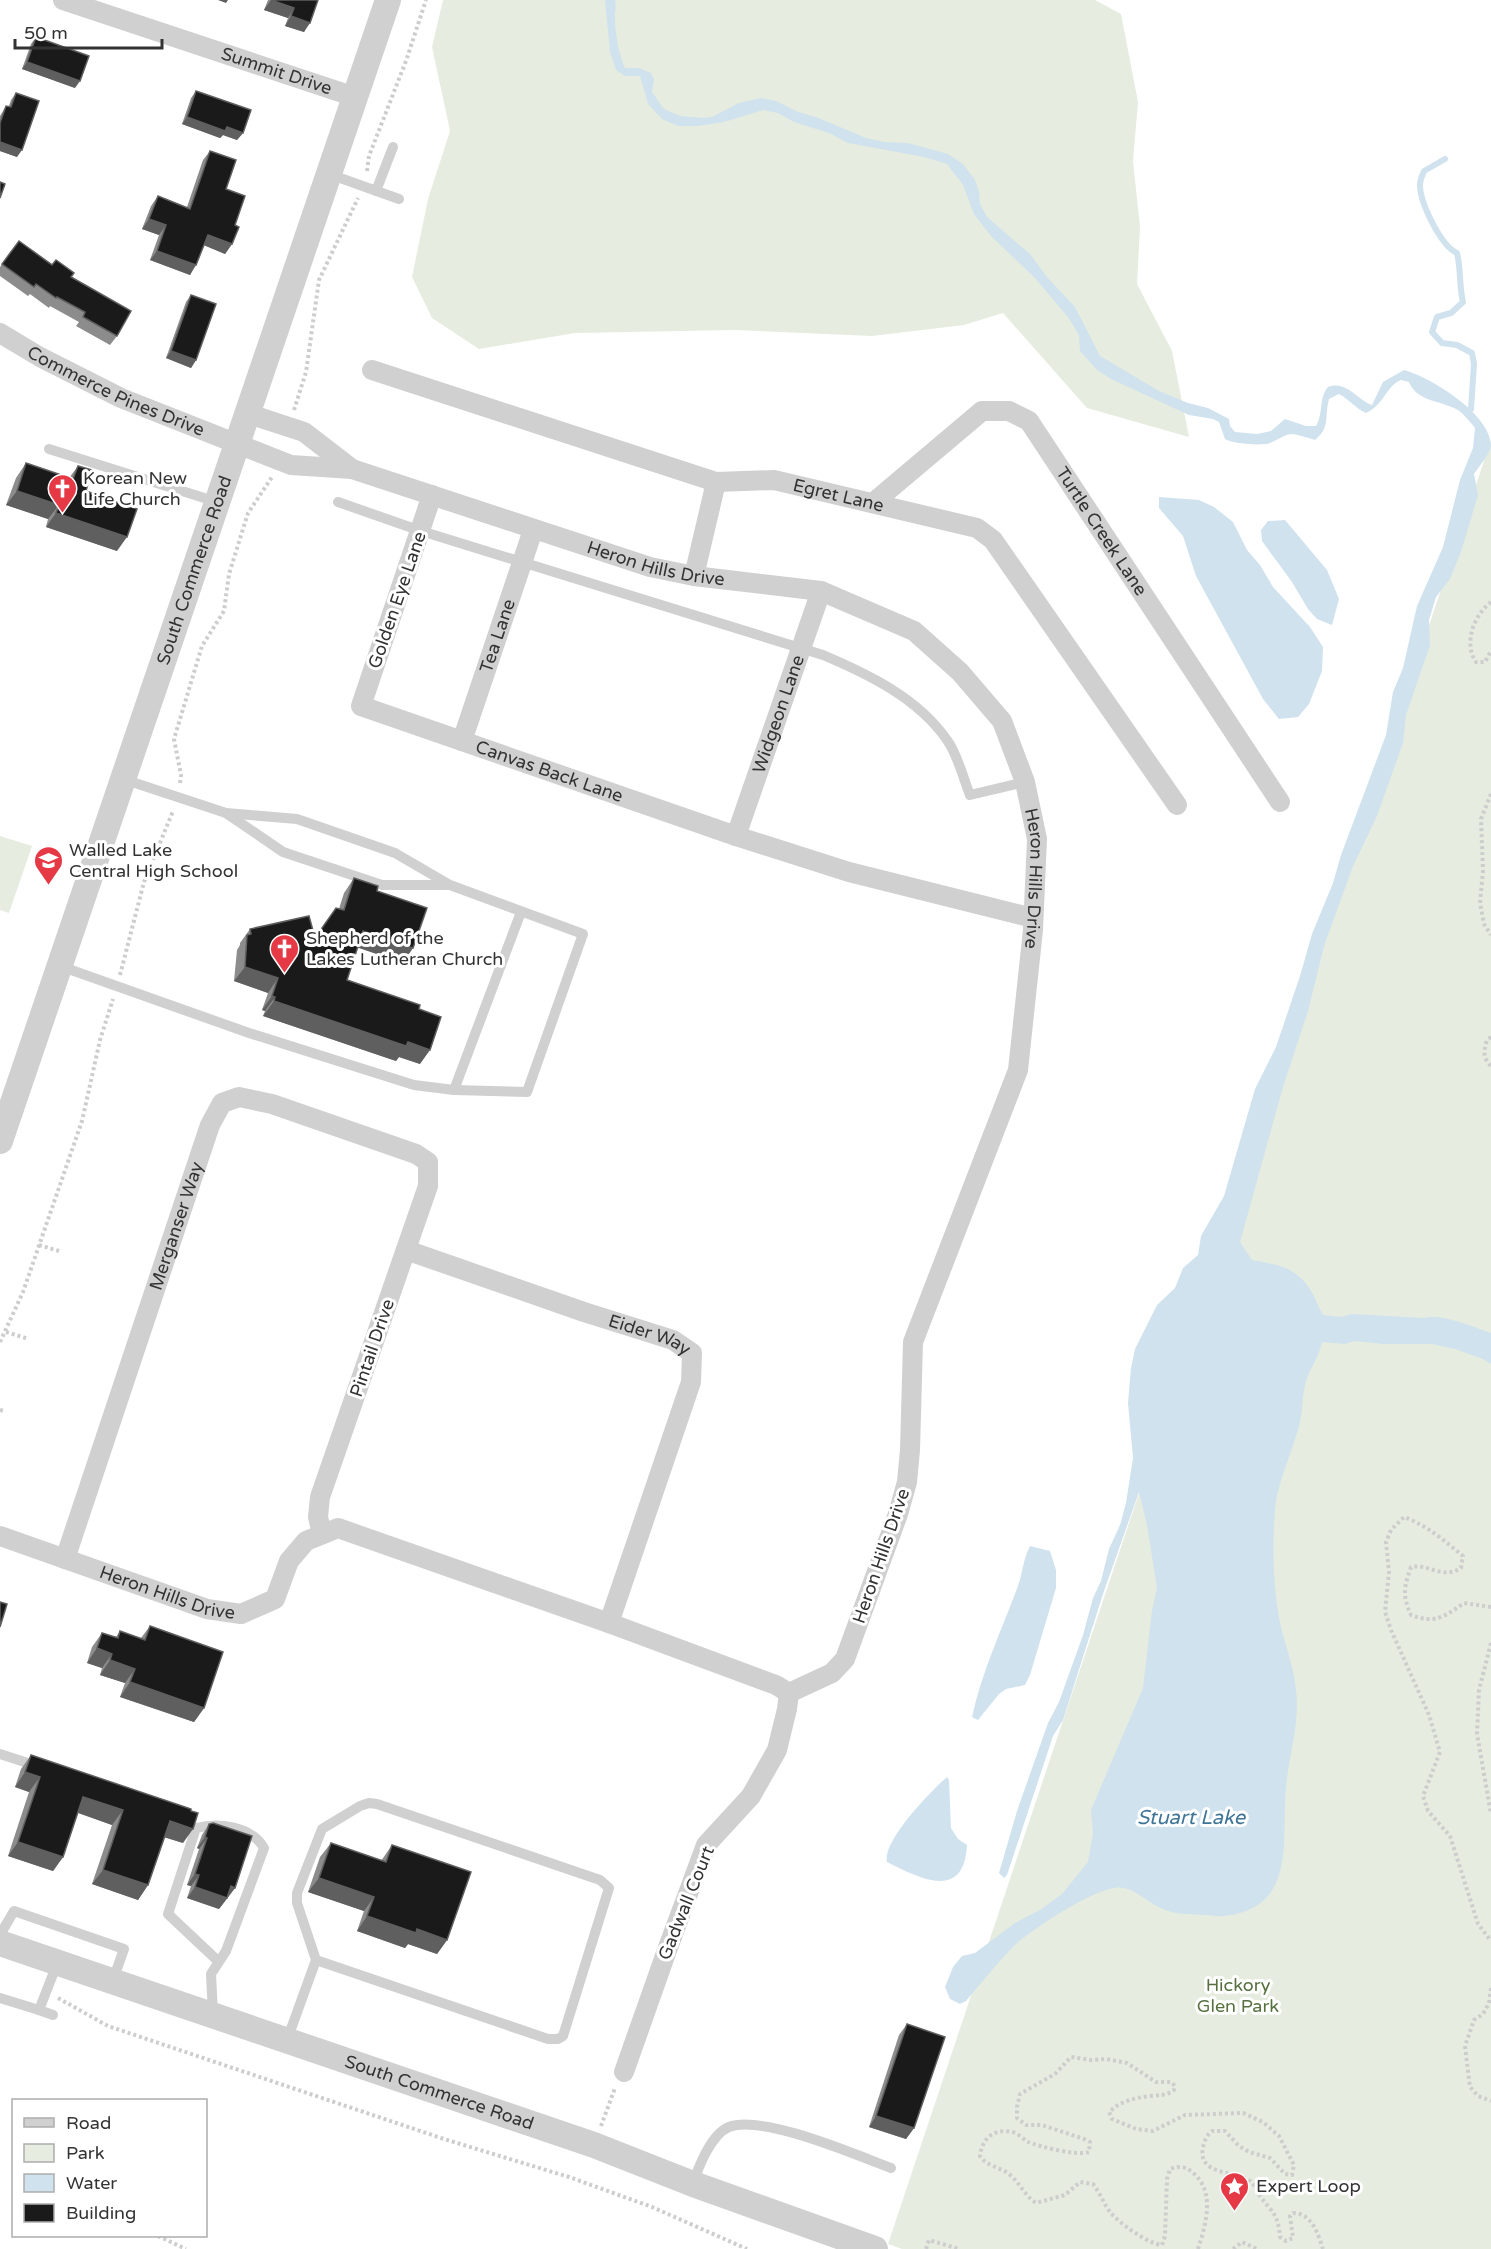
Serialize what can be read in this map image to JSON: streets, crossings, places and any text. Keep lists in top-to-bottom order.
{
  "streets": {
    "street": [
      "Summit Drive",
      "Commerce Pines Drive",
      "Egret Lane",
      "Turtle Creek Lane",
      "Heron Hills Drive",
      "South Commerce Road",
      "Golden Eye Lane",
      "Tea Lane",
      "Widgeon Lane",
      "Canvas Back Lane",
      "Merganser Way",
      "Eider Way",
      "Pintail Drive",
      "Gadwall Court"
    ]
  },
  "crossings": [
    ["Summit Drive", "South Commerce Road"],
    ["Commerce Pines Drive", "Heron Hills Drive"],
    ["Commerce Pines Drive", "South Commerce Road"],
    ["Egret Lane", "Turtle Creek Lane"],
    ["Heron Hills Drive", "South Commerce Road"],
    ["Heron Hills Drive", "Golden Eye Lane"],
    ["Heron Hills Drive", "Tea Lane"],
    ["Heron Hills Drive", "Widgeon Lane"],
    ["Heron Hills Drive", "Canvas Back Lane"],
    ["Heron Hills Drive", "Merganser Way"],
    ["Heron Hills Drive", "Pintail Drive"],
    ["Heron Hills Drive", "Gadwall Court"],
    ["Golden Eye Lane", "Canvas Back Lane"],
    ["Tea Lane", "Canvas Back Lane"],
    ["Widgeon Lane", "Canvas Back Lane"],
    ["Merganser Way", "Pintail Drive"],
    ["Eider Way", "Pintail Drive"]
  ],
  "water": ["Stuart Lake"],
  "parks": ["Hickory Glen Park"],
  "places": {
    "church": ["Korean New Life Church", "Shepherd of the Lakes Lutheran Church"],
    "school or university": ["Walled Lake Central High School"],
    "place": ["Expert Loop"]
  },
  "legend": [
    "Road",
    "Park",
    "Water",
    "Building"
  ],
  "scale_bar": "50 m"
}
